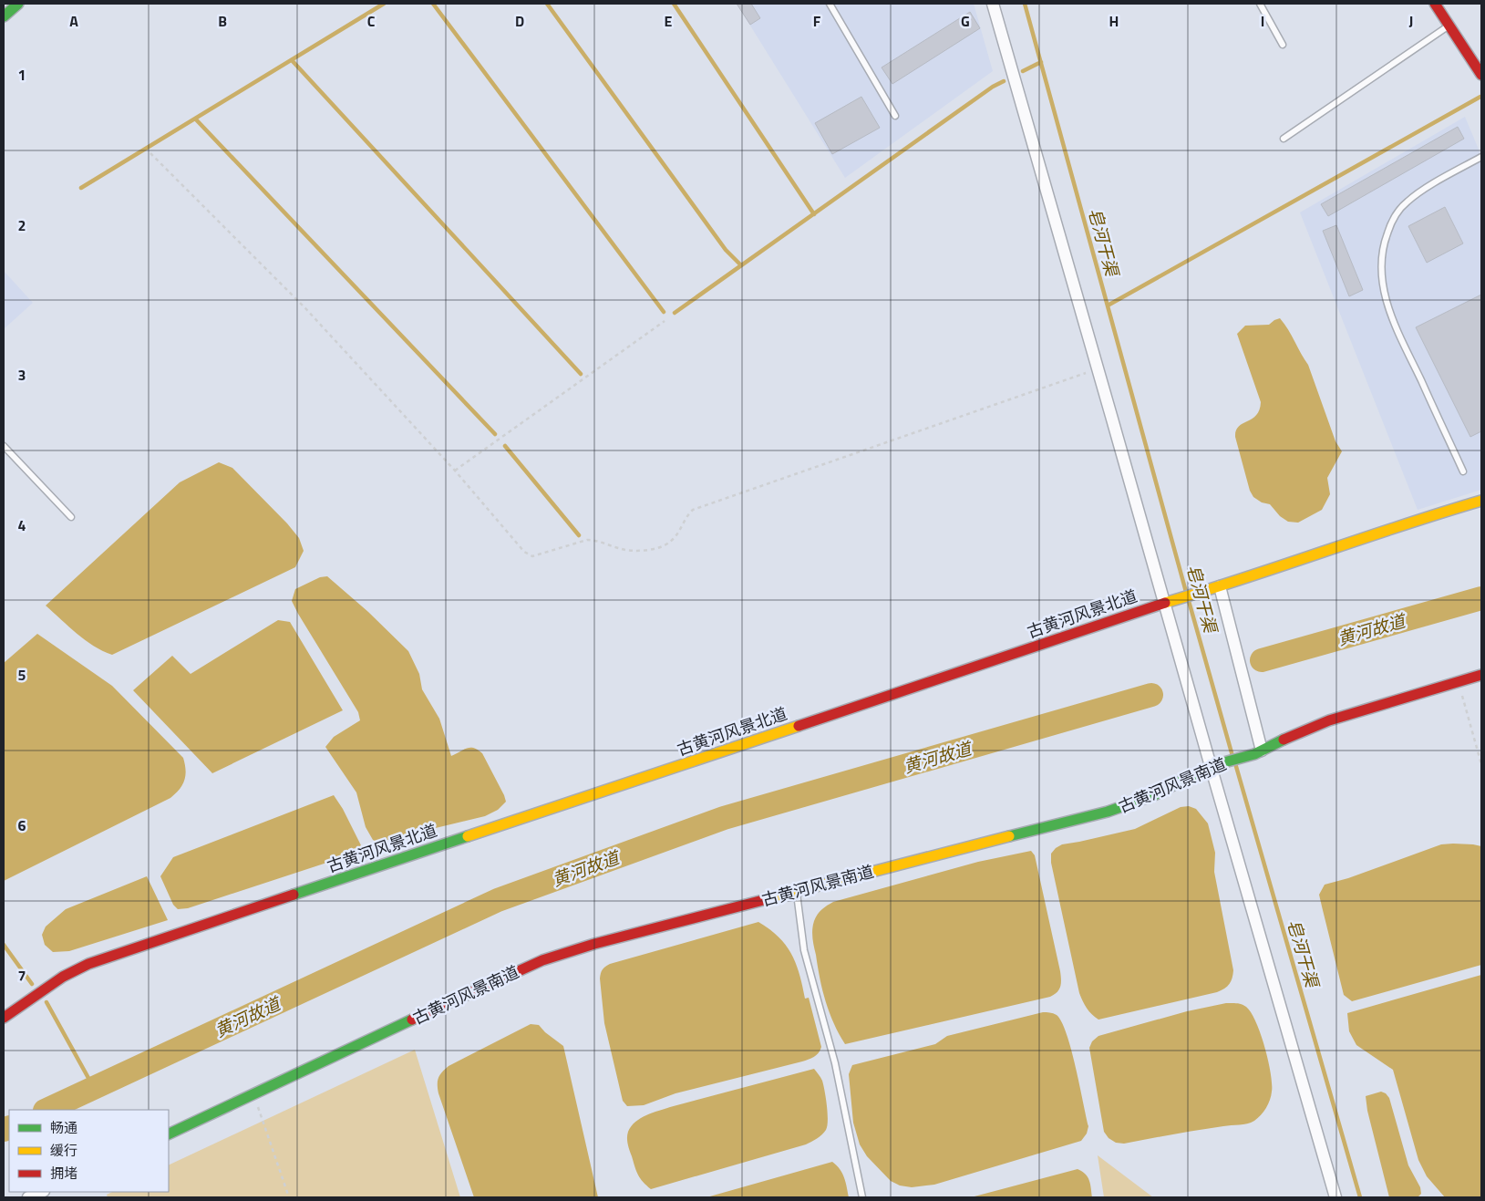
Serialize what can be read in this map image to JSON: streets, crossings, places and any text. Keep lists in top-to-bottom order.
{
  "streets": {
    "street": ["古黄河风景北道", "古黄河风景南道"]
  },
  "water": ["皂河干渠", "黄河故道"],
  "legend": ["畅通", "缓行", "拥堵"],
  "grid": {
    "columns": [
      "A",
      "B",
      "C",
      "D",
      "E",
      "F",
      "G",
      "H",
      "I",
      "J"
    ],
    "rows": [
      "1",
      "2",
      "3",
      "4",
      "5",
      "6",
      "7"
    ]
  }
}
